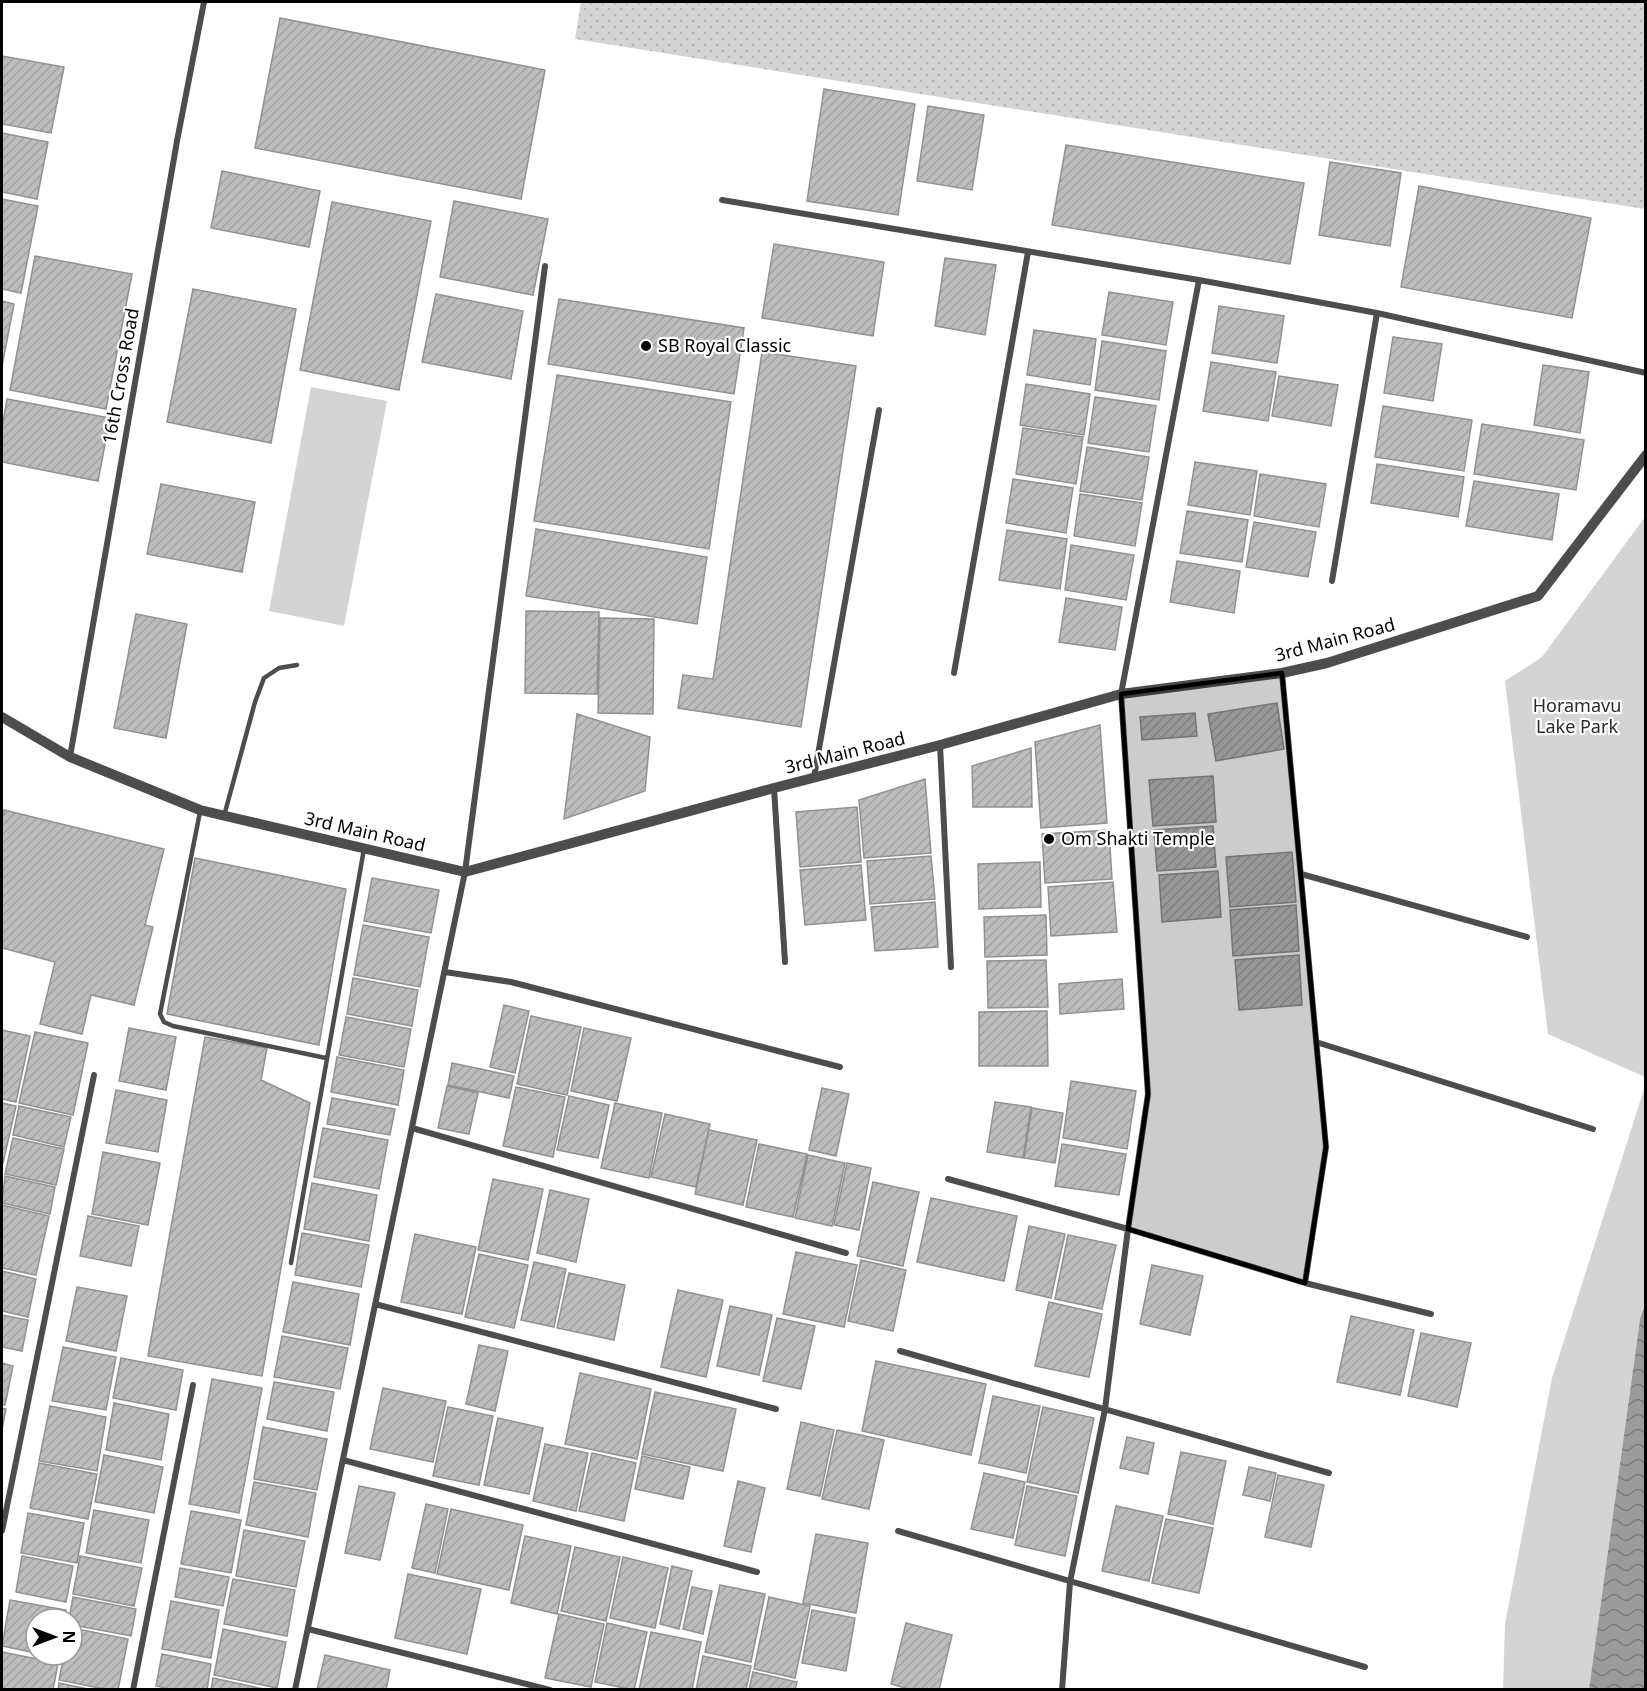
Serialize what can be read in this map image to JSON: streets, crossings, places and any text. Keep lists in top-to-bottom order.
{
  "streets": {
    "street": ["16th Cross Road", "3rd Main Road"]
  },
  "crossings": [
    ["16th Cross Road", "3rd Main Road"]
  ],
  "parks": ["Horamavu Lake Park"],
  "places": ["SB Royal Classic", "Om Shakti Temple"],
  "north": "right"
}
